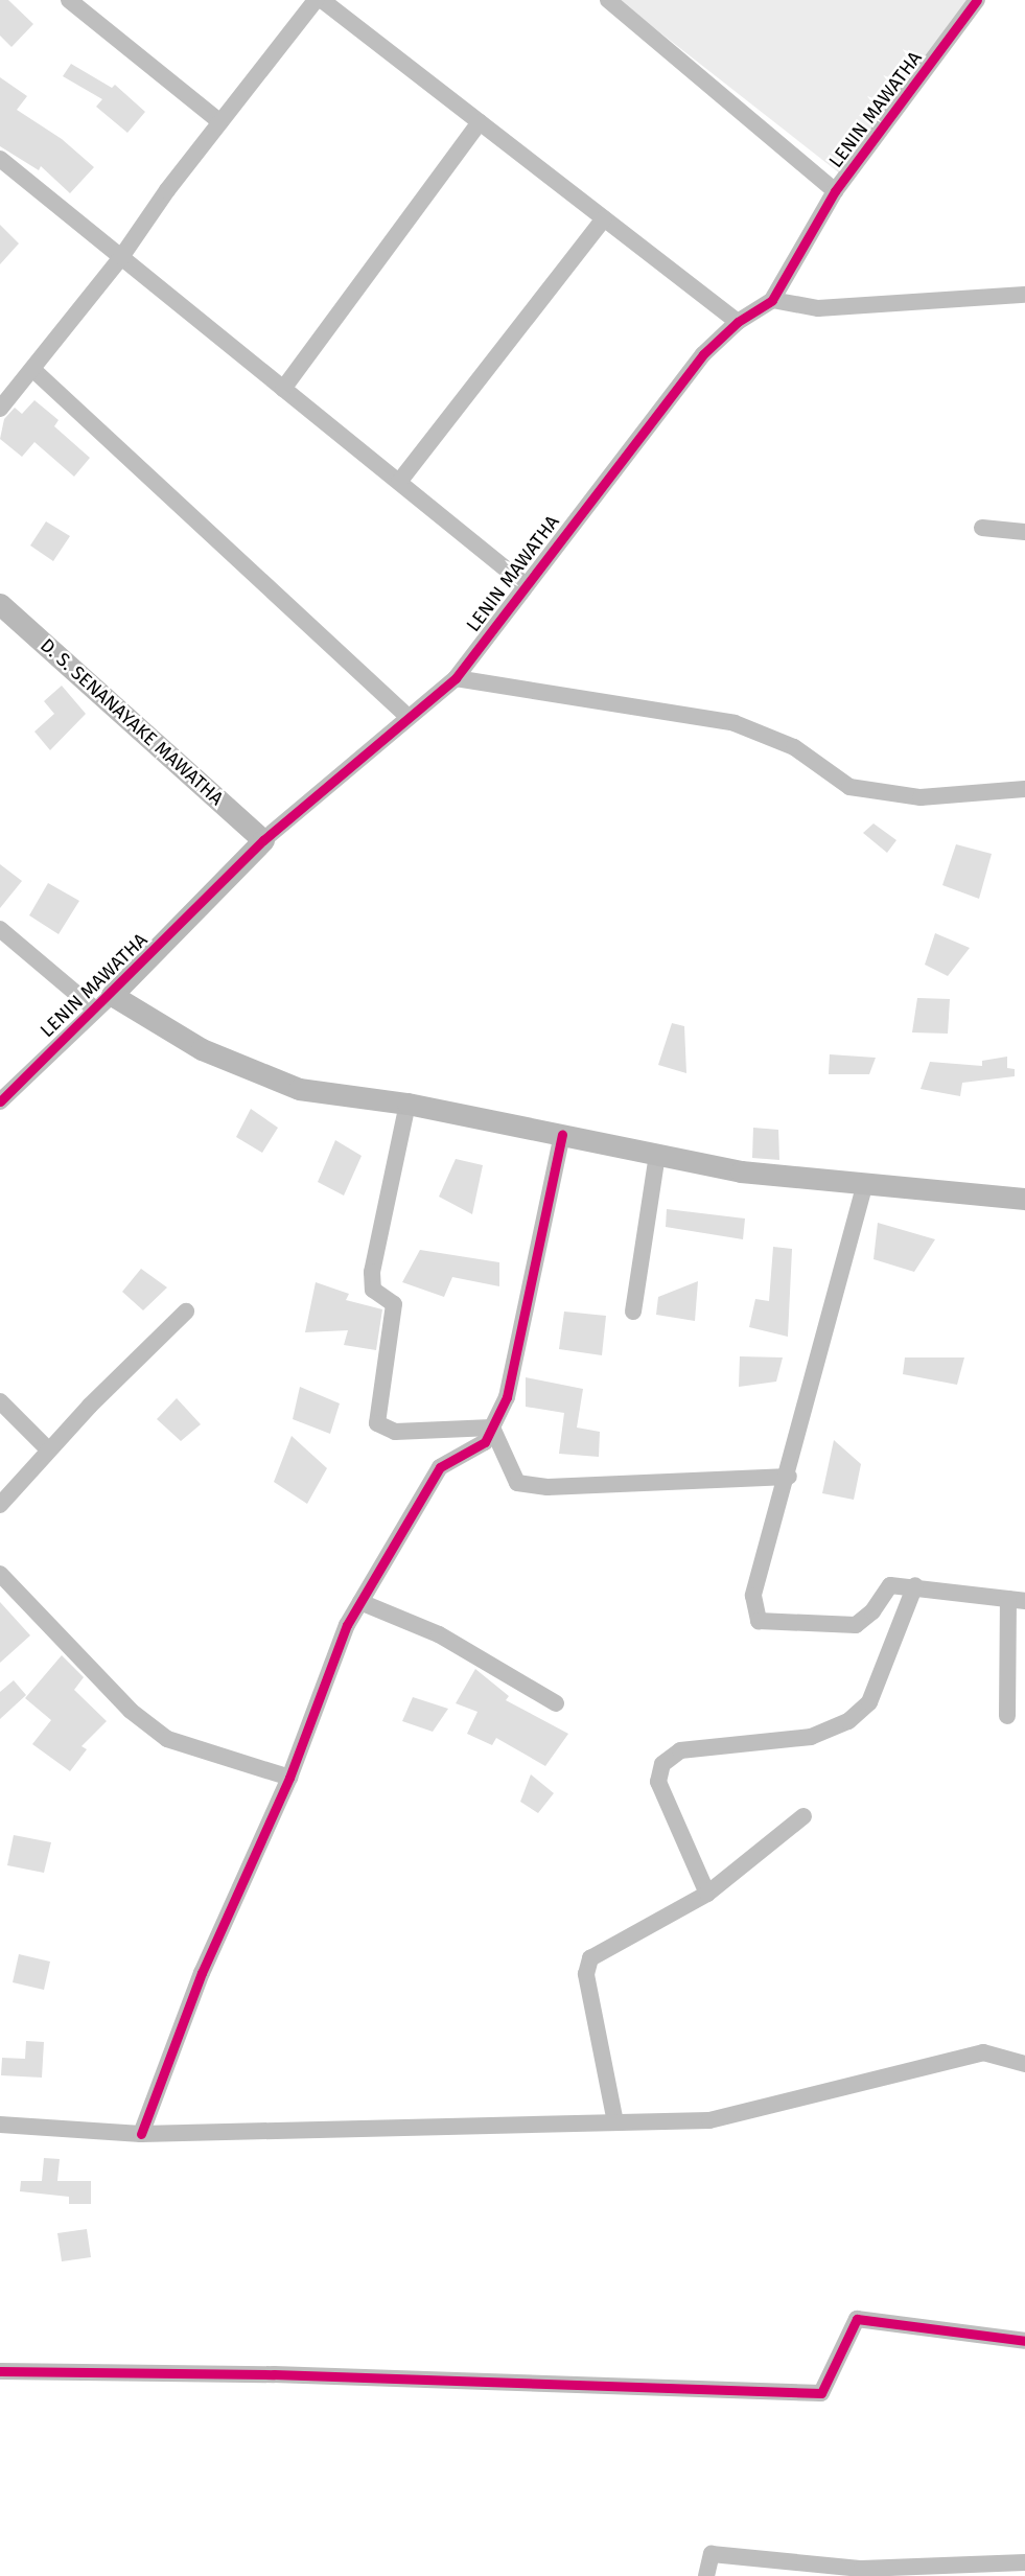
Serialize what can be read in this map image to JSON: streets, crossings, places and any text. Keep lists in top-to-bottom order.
{
  "streets": {
    "street": ["LENIN MAWATHA", "D. S. SENANAYAKE MAWATHA"]
  },
  "crossings": [
    ["LENIN MAWATHA", "D. S. SENANAYAKE MAWATHA"]
  ]
}
